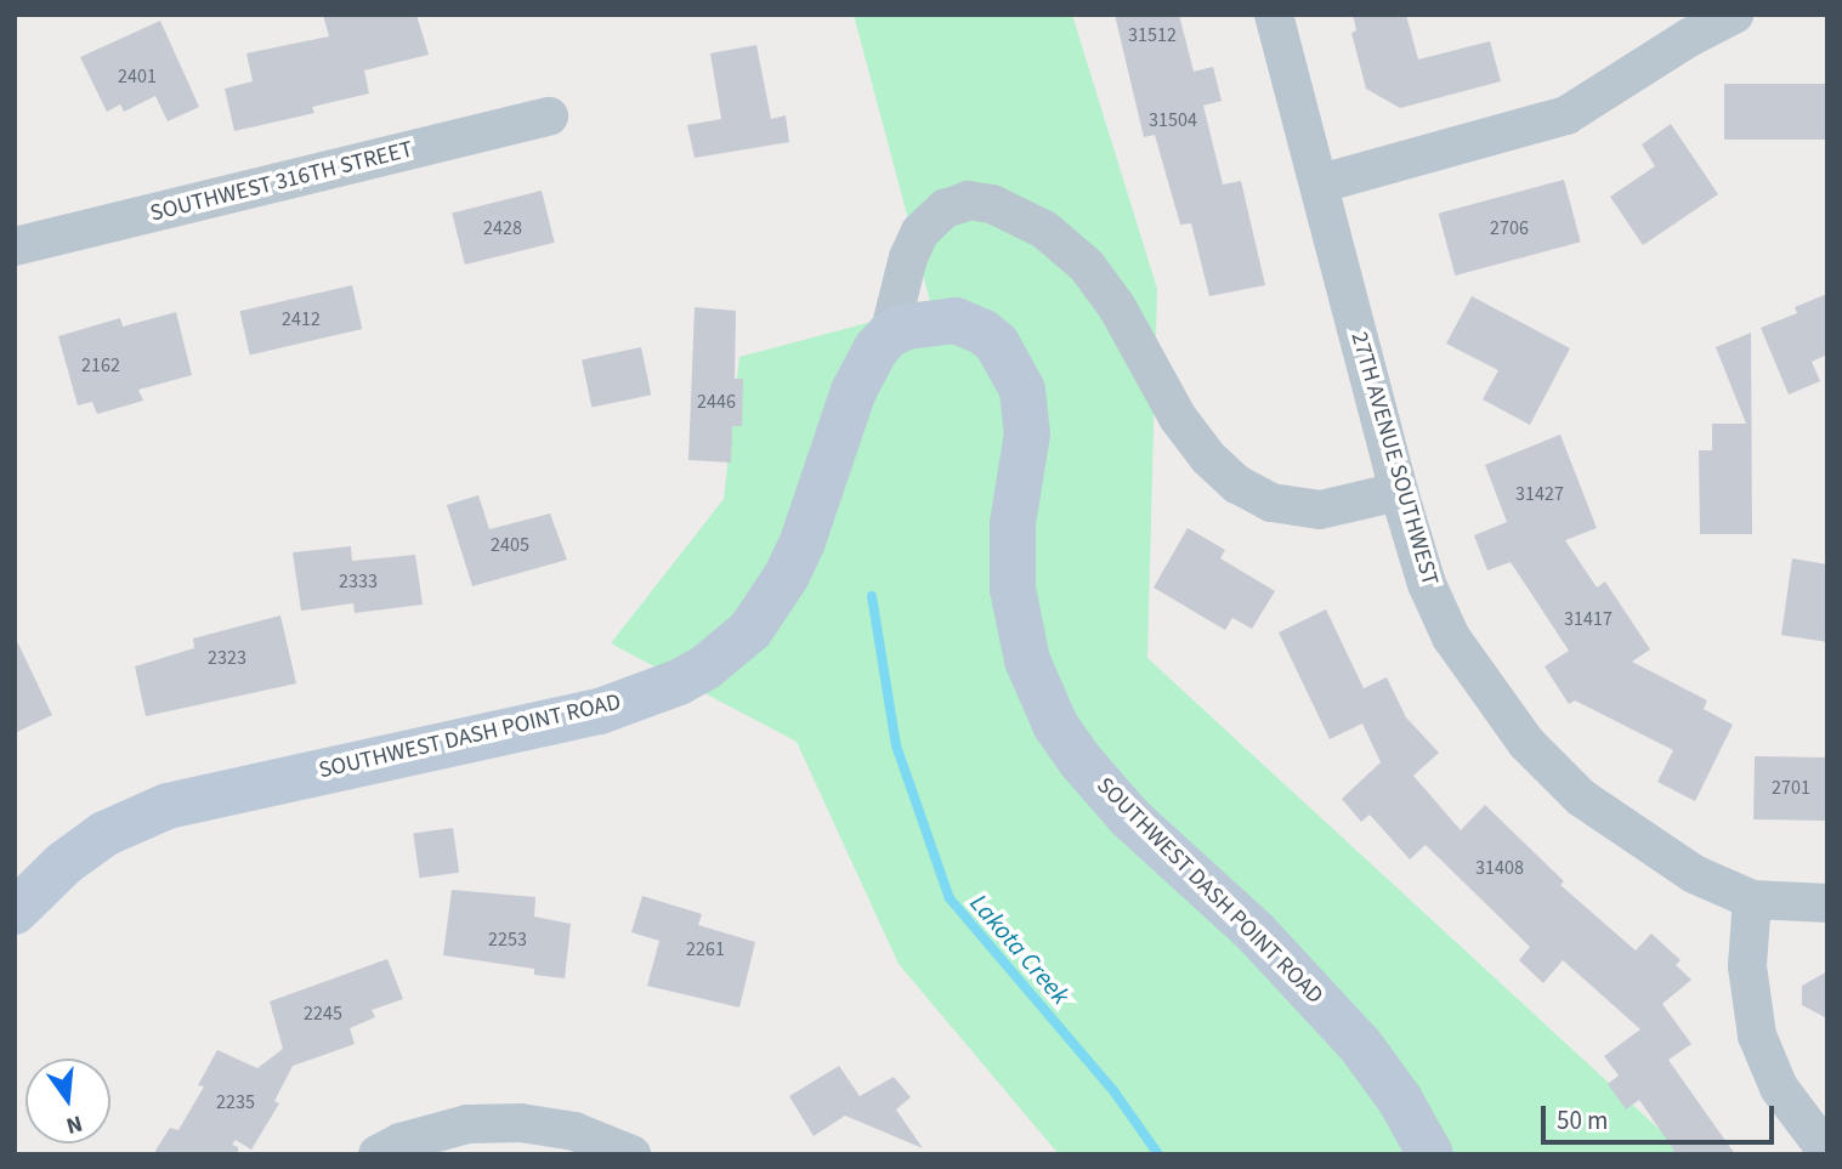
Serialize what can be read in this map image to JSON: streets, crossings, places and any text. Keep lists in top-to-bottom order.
{
  "streets": {
    "main road": ["SOUTHWEST DASH POINT ROAD"],
    "street": ["SOUTHWEST 316TH STREET", "27TH AVENUE SOUTHWEST"]
  },
  "water": ["Lakota Creek"],
  "house_numbers": [
    "31512",
    "2401",
    "31504",
    "2428",
    "2706",
    "2412",
    "2162",
    "2446",
    "31427",
    "2405",
    "2333",
    "31417",
    "2323",
    "2701",
    "31408",
    "2253",
    "2261",
    "2245",
    "2235"
  ],
  "scale_bar": "50 m",
  "north": "bottom"
}
